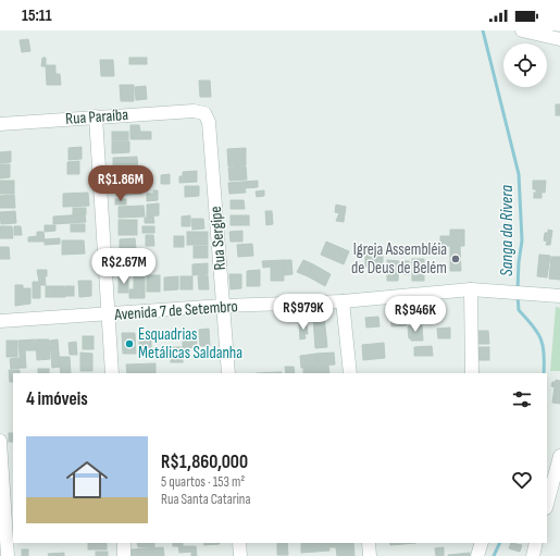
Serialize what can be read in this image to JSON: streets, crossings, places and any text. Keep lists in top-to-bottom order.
{
  "streets": {
    "street": ["Rua Paraíba", "Rua Sergipe", "Avenida 7 de Setembro"]
  },
  "crossings": [
    ["Rua Paraíba", "Rua Sergipe"],
    ["Rua Sergipe", "Avenida 7 de Setembro"]
  ],
  "water": ["Sanga da Rivera"],
  "places": ["Igreja Assembléia de Deus de Belém", "Esquadrias Metálicas Saldanha"],
  "page": {
    "status": "15:11",
    "price": [
      "R$1.86M",
      "R$2.67M",
      "R$979K",
      "R$946K"
    ],
    "heading": "4 imóveis",
    "list": [
      {
        "name": "R$1,860,000",
        "note": "5 quartos · 153 m² · Rua Santa Catarina"
      }
    ]
  }
}
